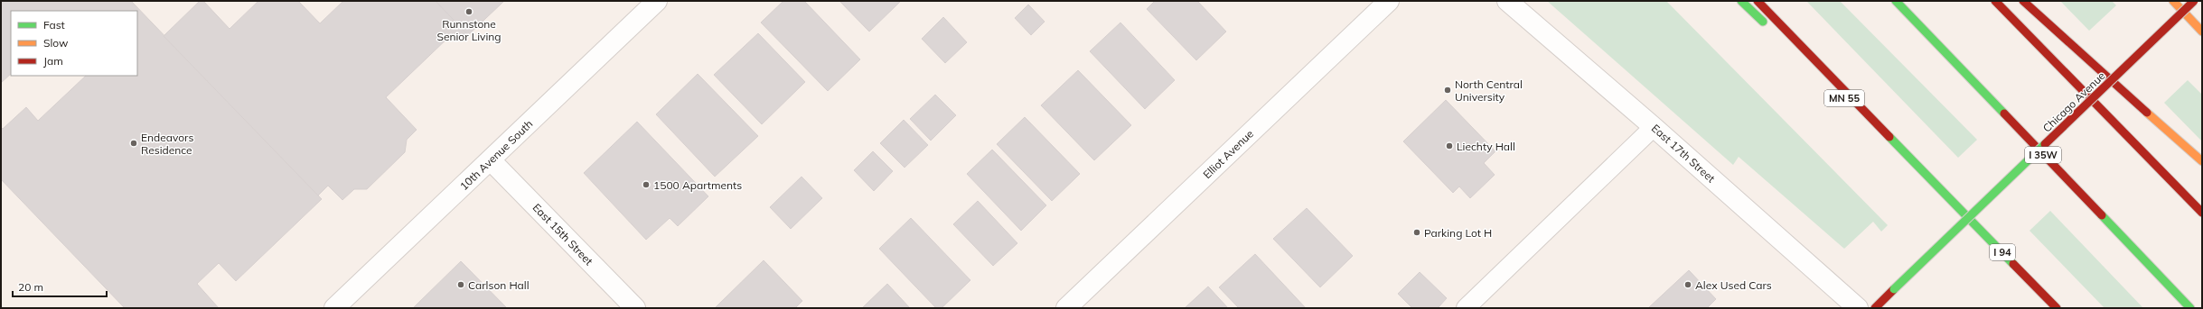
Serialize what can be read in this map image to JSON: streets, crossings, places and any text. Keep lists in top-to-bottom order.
{
  "streets": {
    "main road": [
      "MN 55",
      "Chicago Avenue",
      "I 35W",
      "I 94"
    ],
    "street": [
      "East 17th Street",
      "Elliot Avenue",
      "10th Avenue South",
      "East 15th Street"
    ]
  },
  "crossings": [
    ["MN 55", "I 94"],
    ["10th Avenue South", "East 15th Street"]
  ],
  "places": [
    "Runnstone Senior Living",
    "North Central University",
    "Endeavors Residence",
    "Liechty Hall",
    "1500 Apartments",
    "Parking Lot H",
    "Carlson Hall",
    "Alex Used Cars"
  ],
  "legend": ["Fast", "Slow", "Jam"],
  "scale_bar": "20 m"
}
